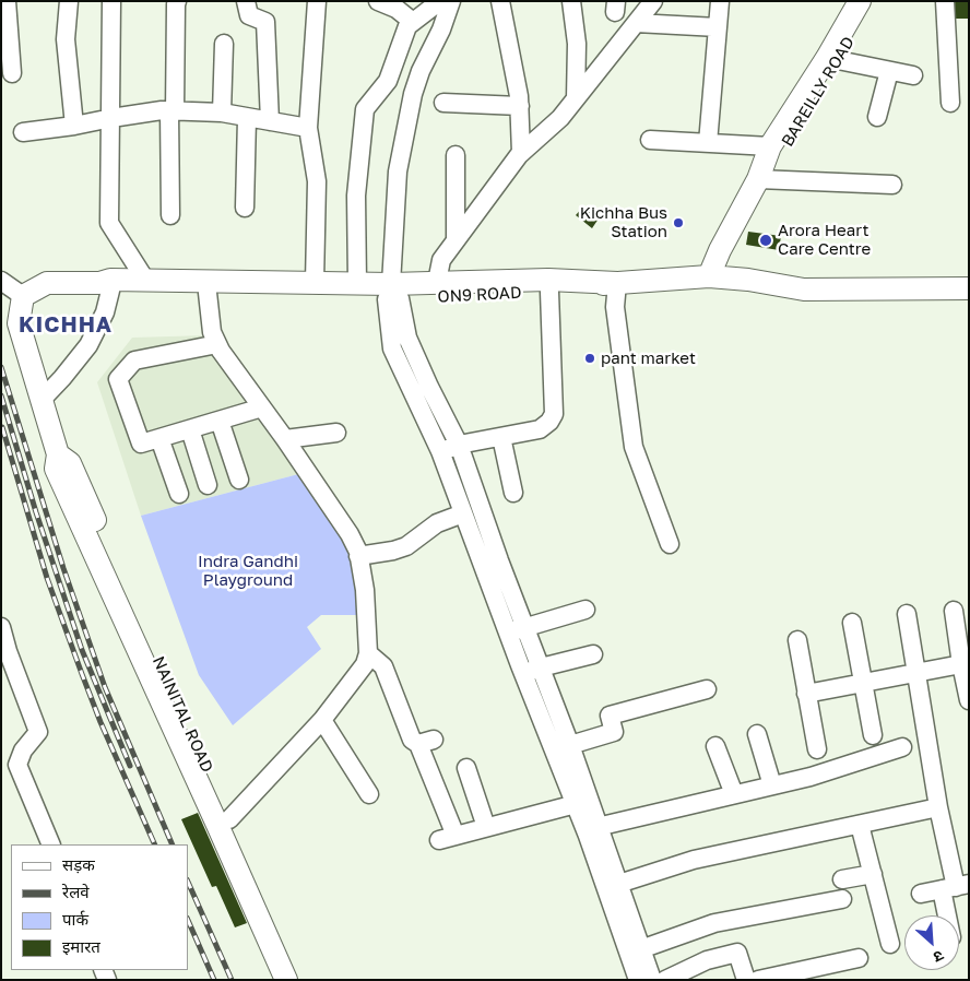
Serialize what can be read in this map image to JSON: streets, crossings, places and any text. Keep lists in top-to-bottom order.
{
  "streets": {
    "main road": ["BAREILLY ROAD", "ON9 ROAD", "NAINITAL ROAD"]
  },
  "crossings": [
    ["BAREILLY ROAD", "ON9 ROAD"],
    ["ON9 ROAD", "NAINITAL ROAD"]
  ],
  "districts": ["KICHHA"],
  "parks": ["Indra Gandhi Playground"],
  "places": ["Kichha Bus Station", "Arora Heart Care Centre", "pant market"],
  "legend": [
    "सड़क",
    "रेलवे",
    "पार्क",
    "इमारत"
  ],
  "north": "bottom right"
}
